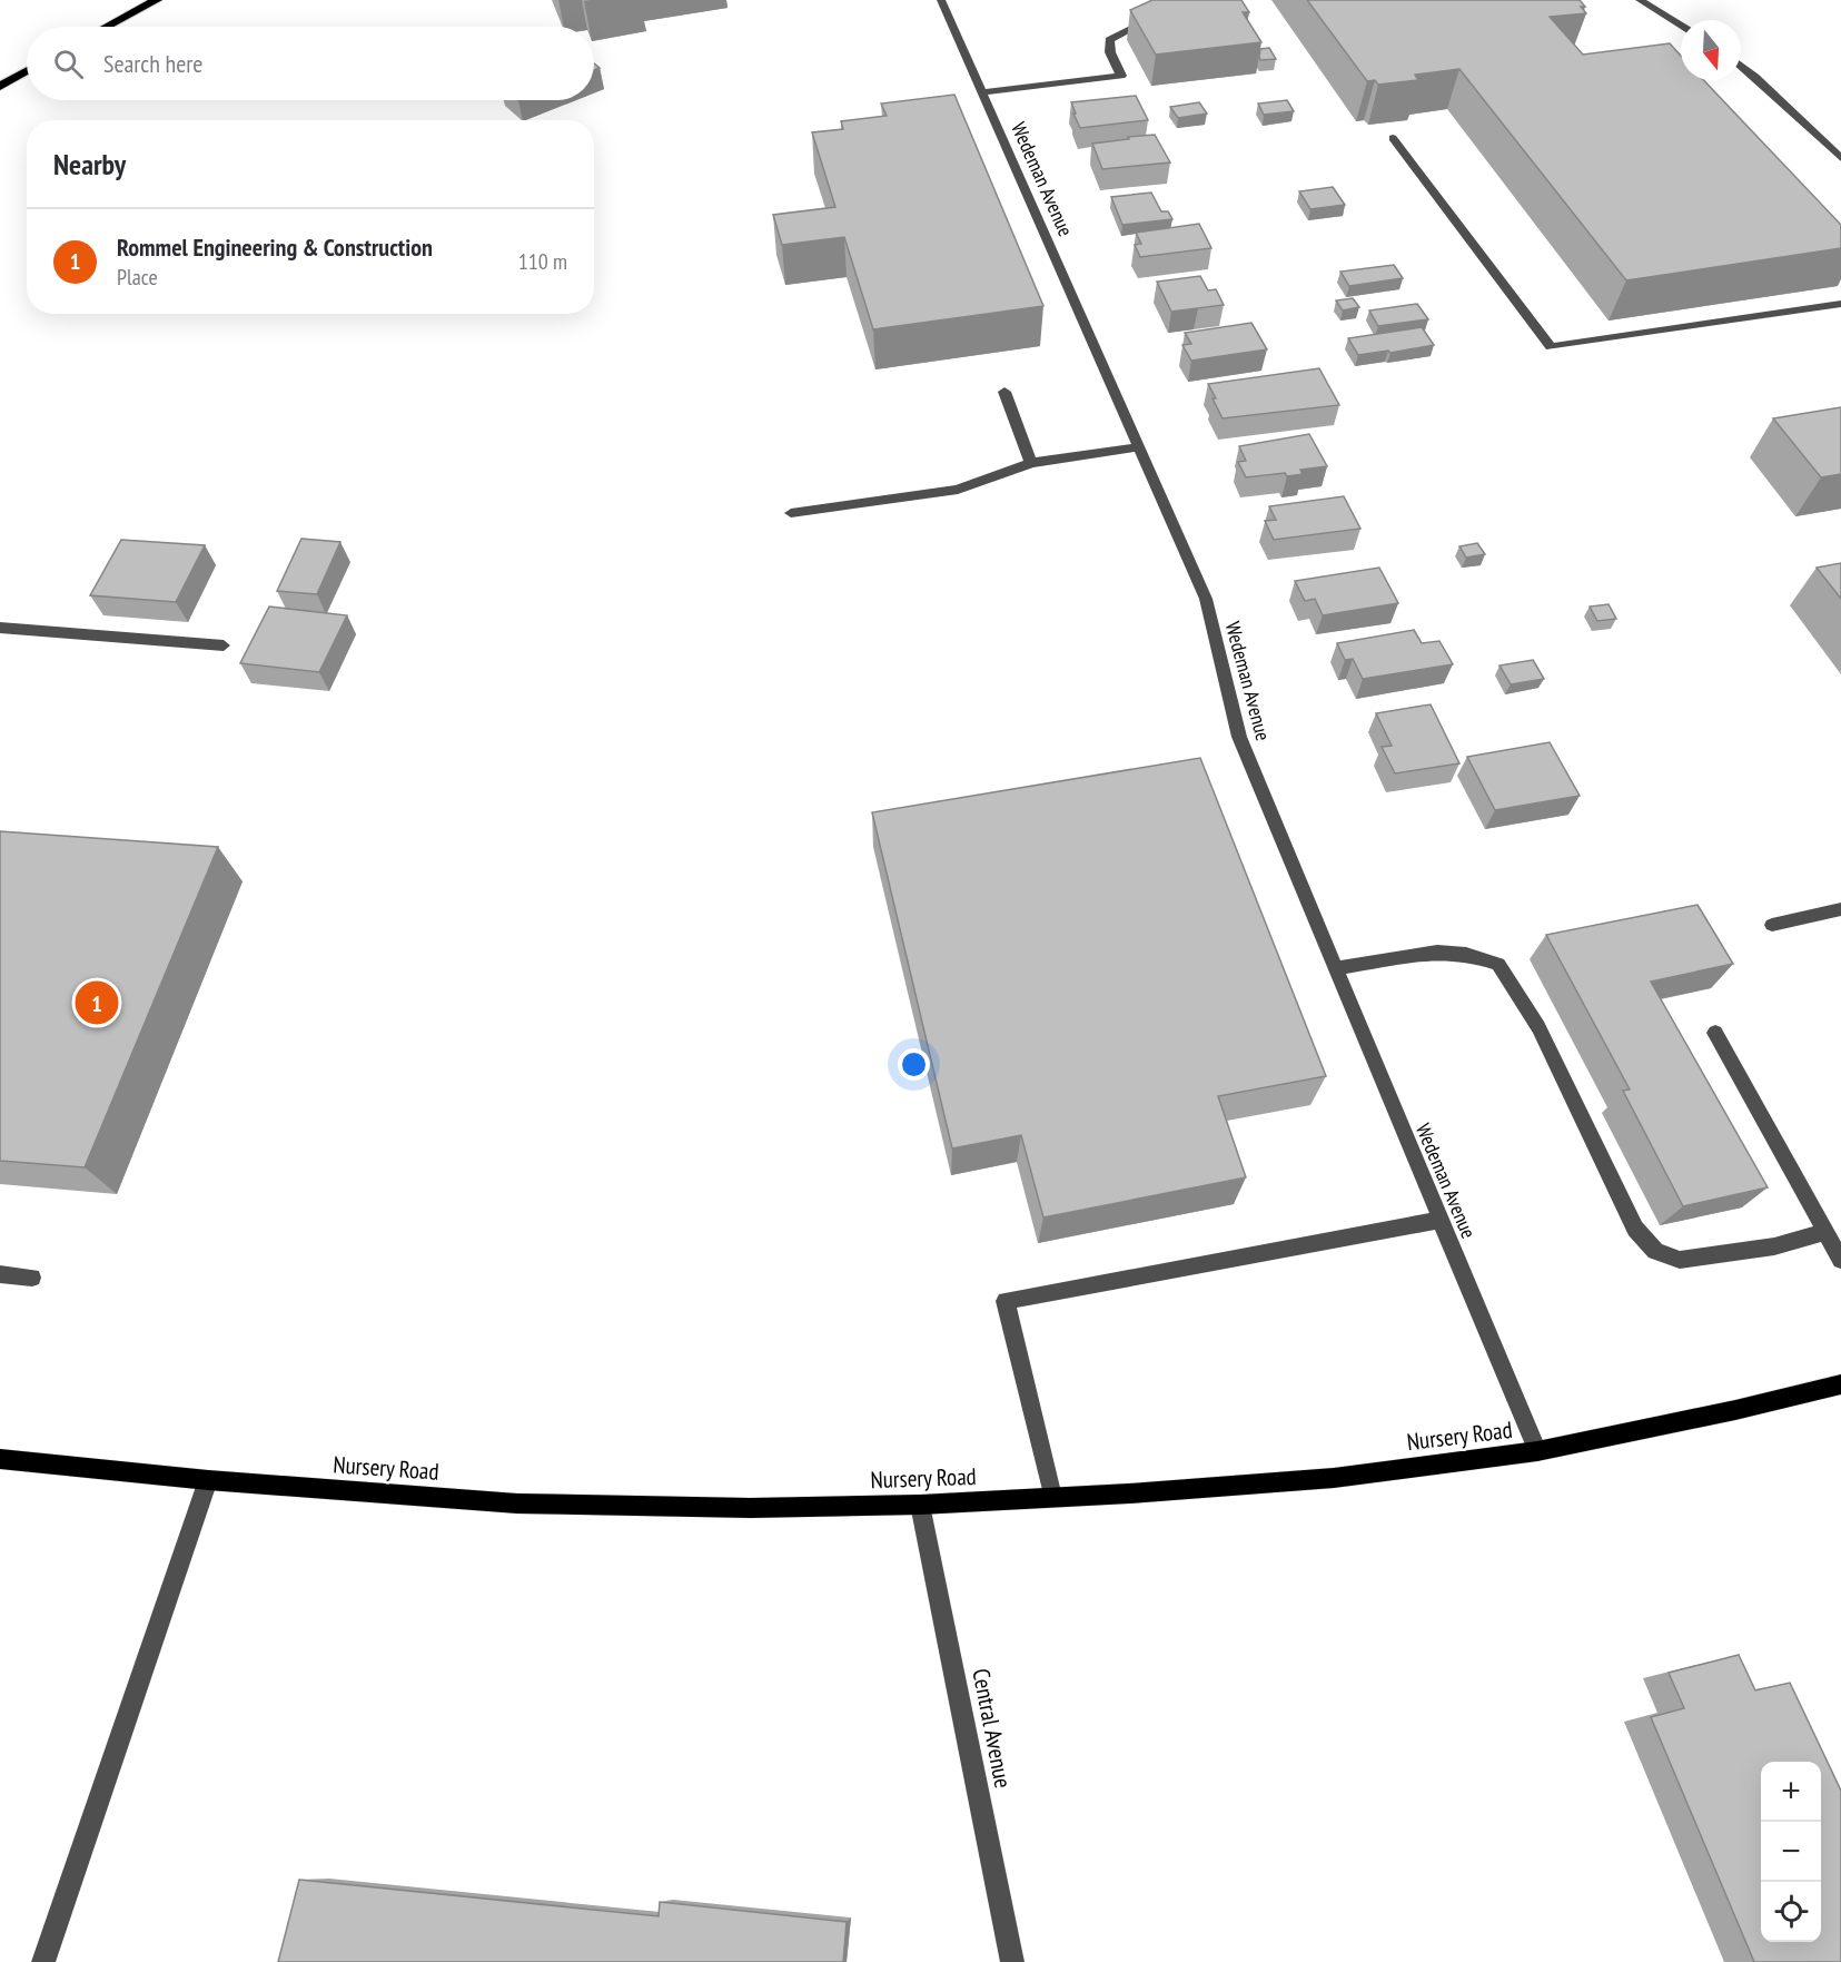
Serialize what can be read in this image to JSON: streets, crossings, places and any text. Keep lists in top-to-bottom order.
{
  "streets": {
    "main road": ["Nursery Road"],
    "street": ["Wedeman Avenue", "Central Avenue"]
  },
  "crossings": [
    ["Wedeman Avenue", "Nursery Road"],
    ["Nursery Road", "Central Avenue"]
  ],
  "north": "bottom",
  "page": {
    "search": "Search here",
    "heading": "Nearby",
    "list": [
      {
        "mark": "1",
        "name": "Rommel Engineering & Construction",
        "note": "Place",
        "value": "110 m"
      }
    ],
    "pins": "1",
    "map_buttons": ["+", "−"]
  }
}
